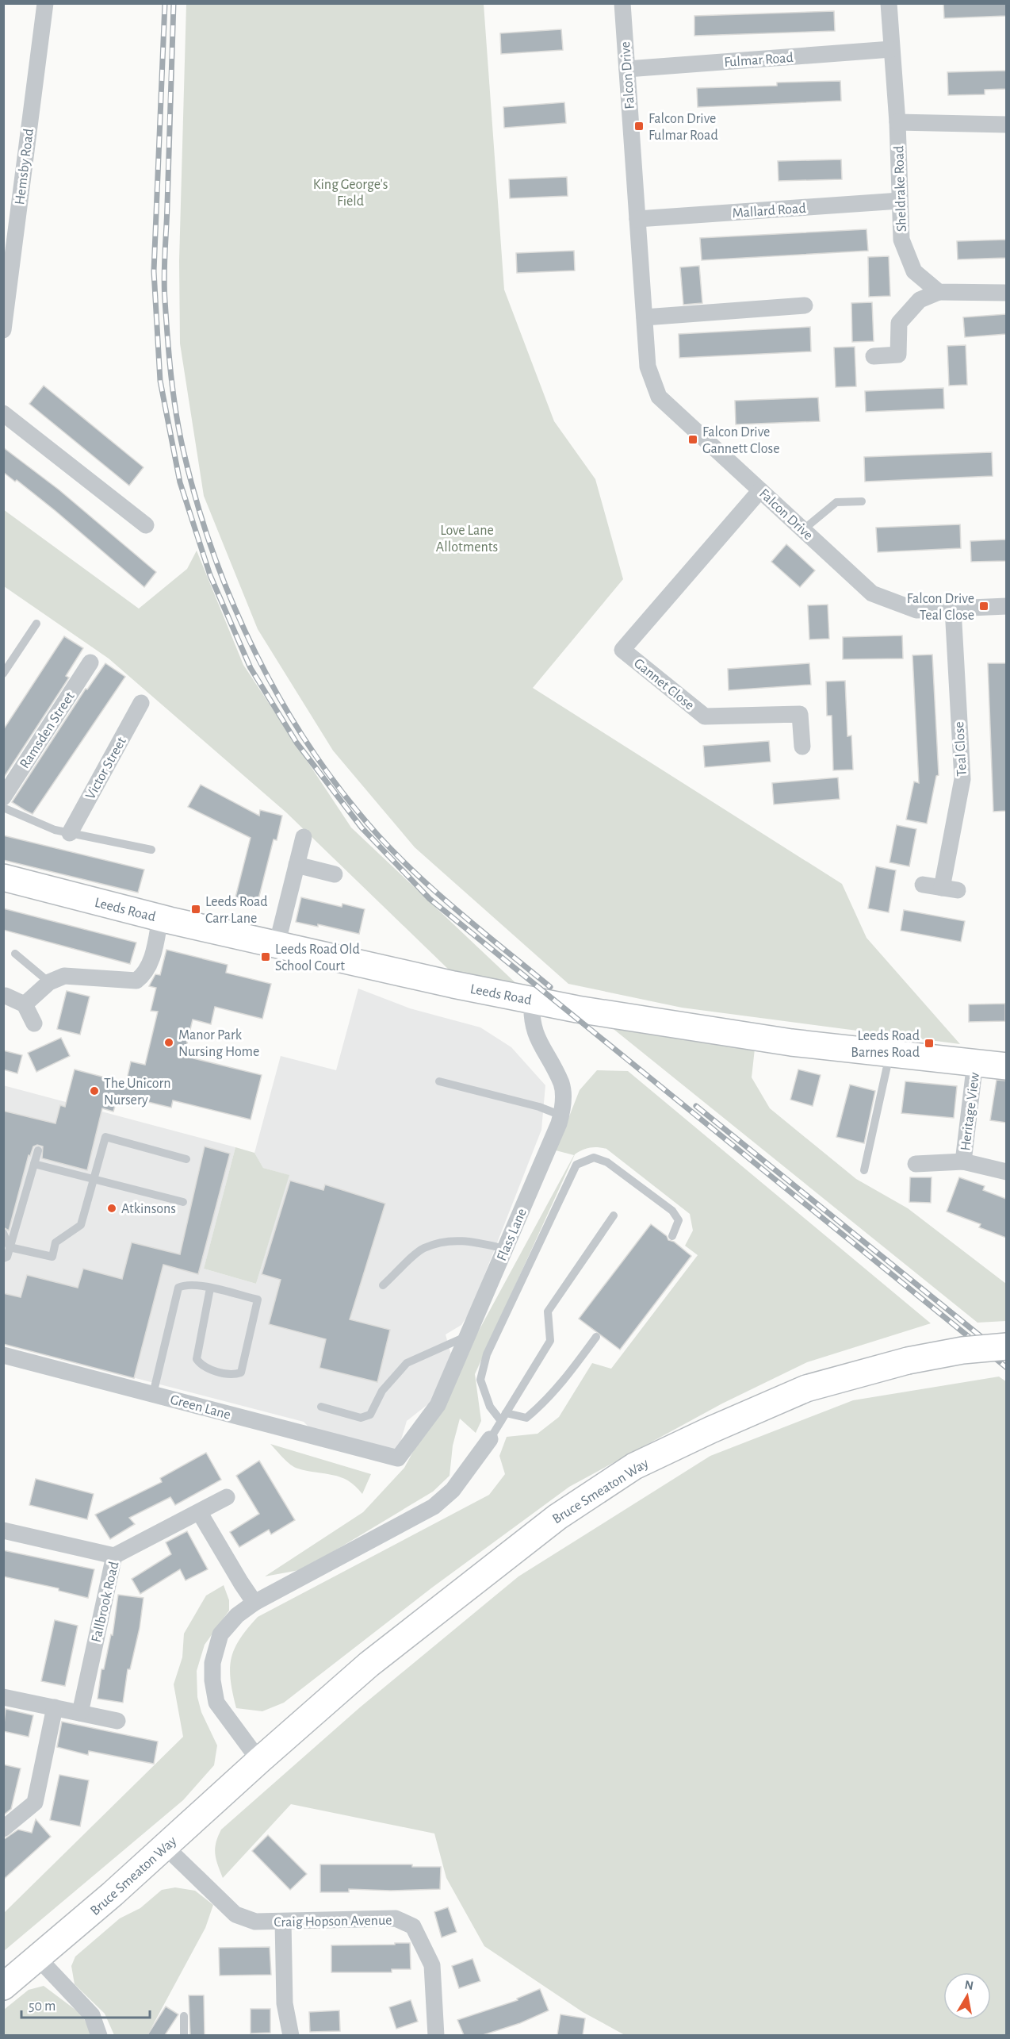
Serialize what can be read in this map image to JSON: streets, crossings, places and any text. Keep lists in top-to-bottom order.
{
  "streets": {
    "main road": ["Leeds Road", "Bruce Smeaton Way"],
    "street": [
      "Fulmar Road",
      "Falcon Drive",
      "Hemsby Road",
      "Sheldrake Road",
      "Mallard Road",
      "Gannet Close",
      "Ramsden Street",
      "Teal Close",
      "Victor Street",
      "Heritage View",
      "Flass Lane",
      "Green Lane",
      "Fallbrook Road",
      "Craig Hopson Avenue"
    ]
  },
  "crossings": [
    ["Fulmar Road", "Falcon Drive"],
    ["Fulmar Road", "Sheldrake Road"],
    ["Falcon Drive", "Mallard Road"],
    ["Falcon Drive", "Gannet Close"],
    ["Falcon Drive", "Teal Close"],
    ["Sheldrake Road", "Mallard Road"],
    ["Leeds Road", "Heritage View"],
    ["Leeds Road", "Flass Lane"],
    ["Flass Lane", "Green Lane"],
    ["Bruce Smeaton Way", "Craig Hopson Avenue"]
  ],
  "parks": ["King George's Field", "Love Lane Allotments"],
  "places": {
    "transit": [
      "Falcon Drive Fulmar Road",
      "Falcon Drive Gannett Close",
      "Falcon Drive Teal Close",
      "Leeds Road Carr Lane",
      "Leeds Road Old School Court",
      "Leeds Road Barnes Road"
    ],
    "other": ["Manor Park Nursing Home", "The Unicorn Nursery", "Atkinsons"]
  },
  "scale_bar": "50 m",
  "north": "top"
}
